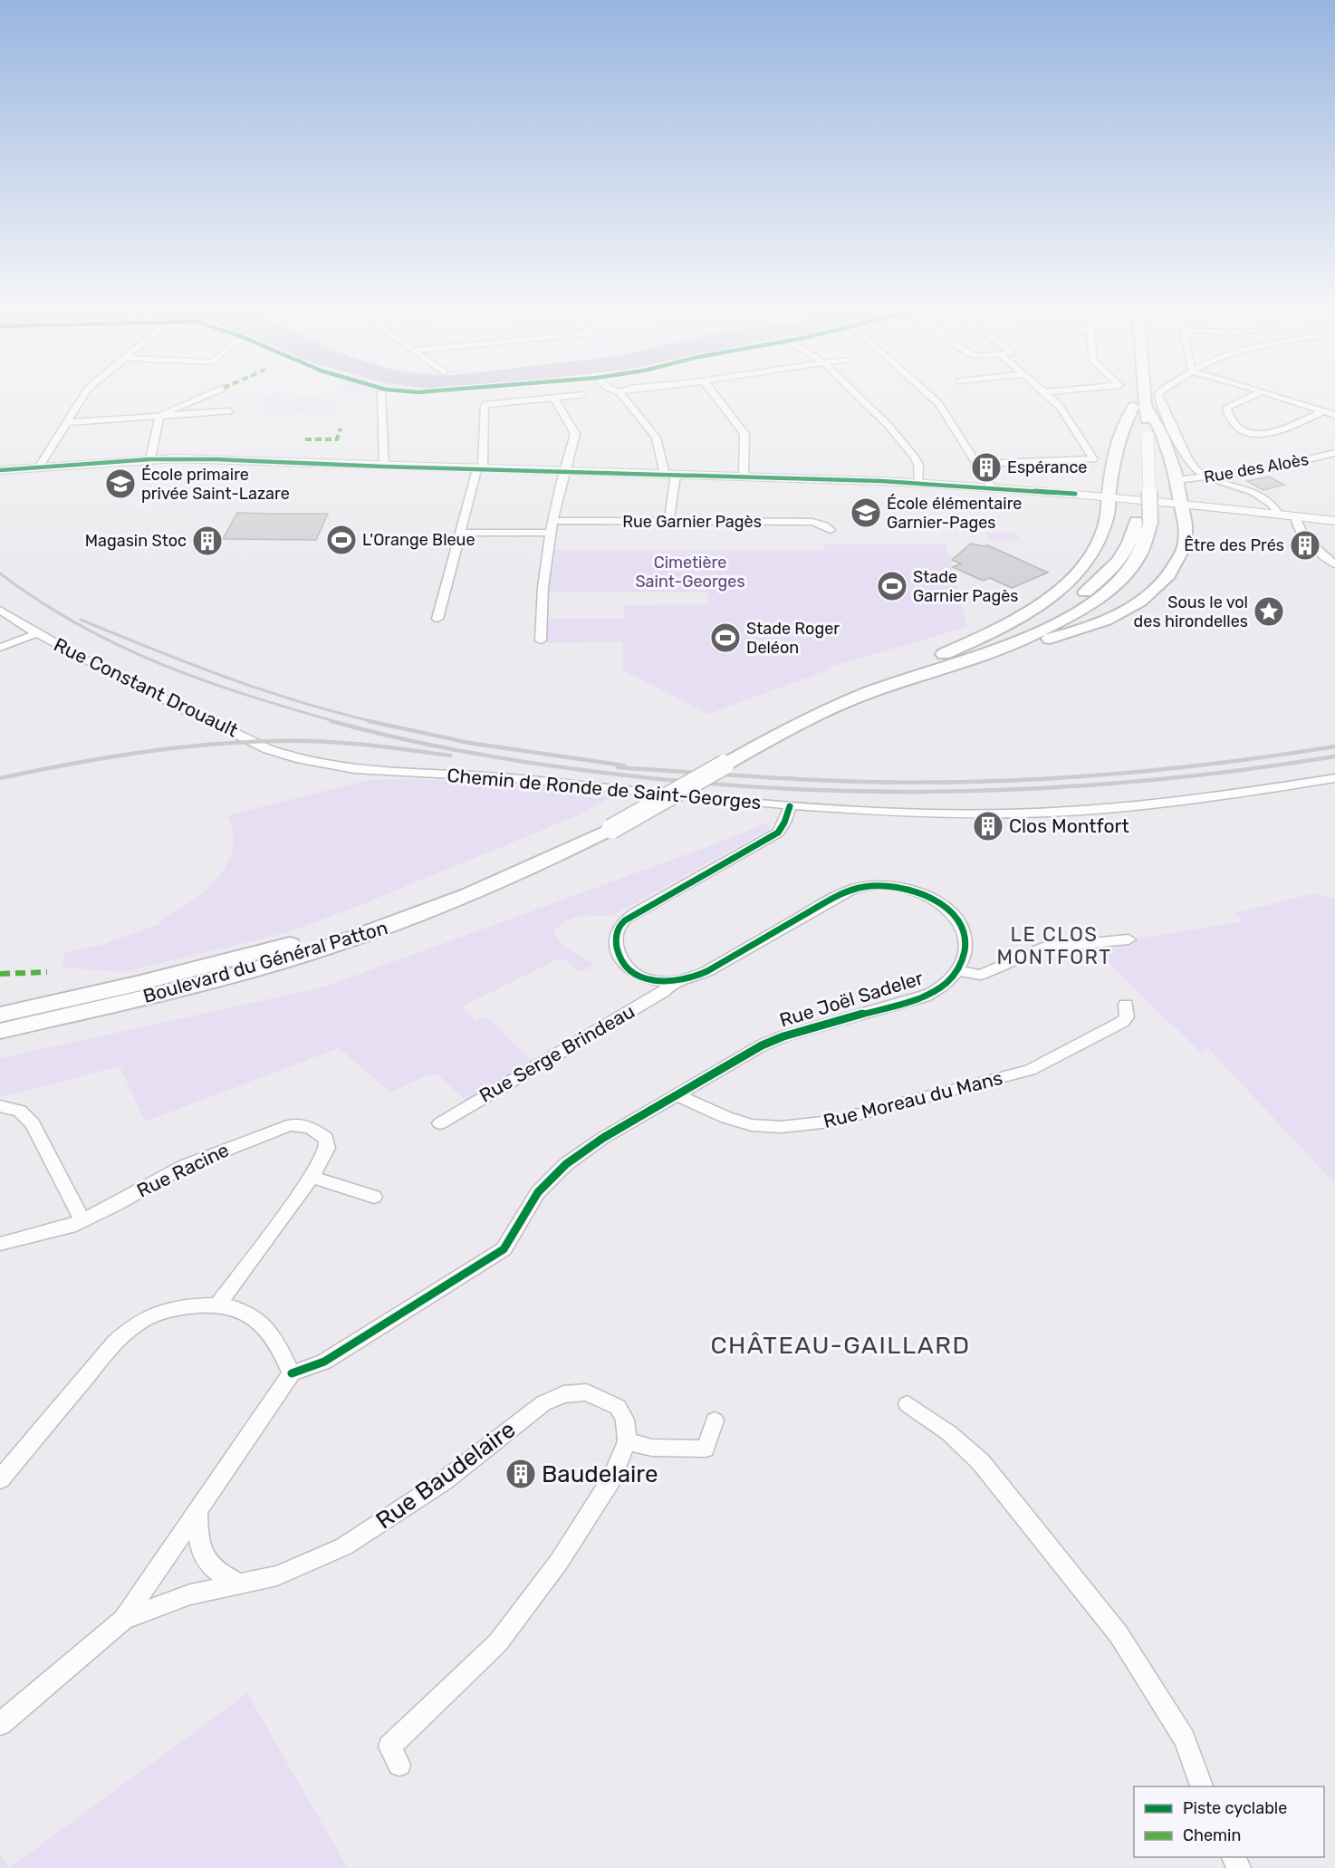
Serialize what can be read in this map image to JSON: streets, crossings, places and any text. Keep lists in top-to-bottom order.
{
  "streets": {
    "highway": ["Boulevard du Général Patton"],
    "street": [
      "Rue des Aloès",
      "Rue Garnier Pagès",
      "Rue Constant Drouault",
      "Chemin de Ronde de Saint-Georges",
      "Rue Joël Sadeler",
      "Rue Serge Brindeau",
      "Rue Moreau du Mans",
      "Rue Racine",
      "Rue Baudelaire"
    ]
  },
  "crossings": [
    ["Rue Constant Drouault", "Chemin de Ronde de Saint-Georges"],
    ["Rue Joël Sadeler", "Rue Moreau du Mans"],
    ["Rue Joël Sadeler", "Rue Baudelaire"]
  ],
  "districts": ["LE CLOS MONTFORT", "CHÂTEAU-GAILLARD"],
  "parks": ["Cimetière Saint-Georges"],
  "places": {
    "building": [
      "Espérance",
      "Magasin Stoc",
      "Être des Prés",
      "Clos Montfort",
      "Baudelaire"
    ],
    "school or university": ["École primaire privée Saint-Lazare", "École élémentaire Garnier-Pages"],
    "sports": ["L'Orange Bleue", "Stade Garnier Pagès", "Stade Roger Deléon"],
    "place": ["Sous le vol des hirondelles"]
  },
  "legend": ["Piste cyclable", "Chemin"]
}
